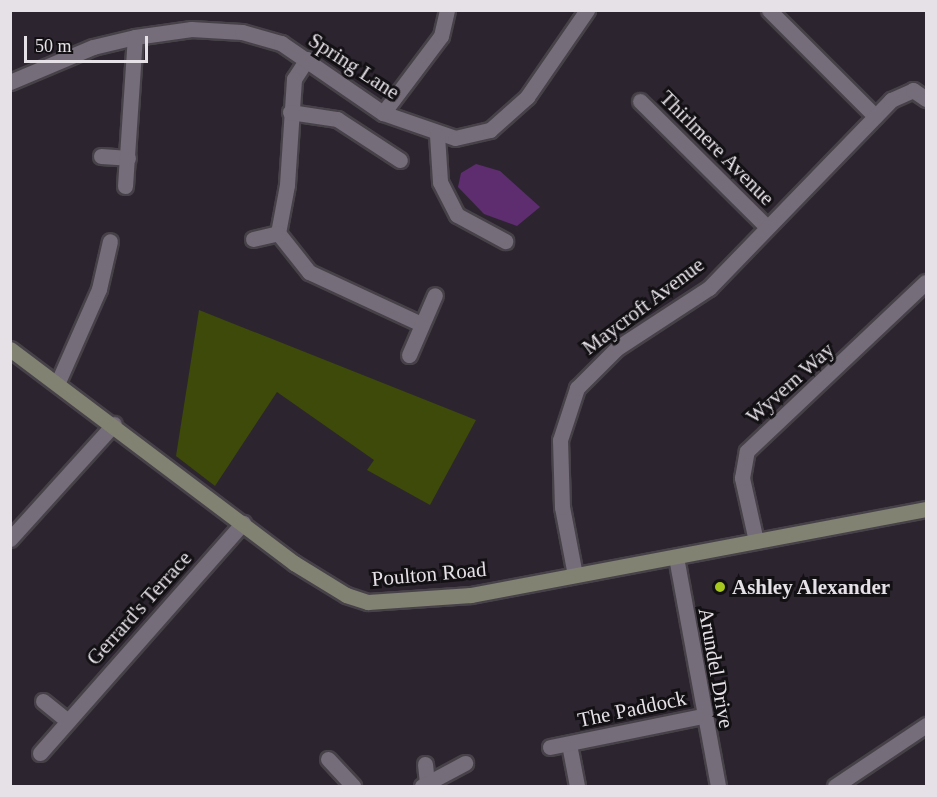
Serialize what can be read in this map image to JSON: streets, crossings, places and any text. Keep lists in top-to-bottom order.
{
  "streets": {
    "main road": ["Poulton Road"],
    "street": [
      "Spring Lane",
      "Thirlmere Avenue",
      "Maycroft Avenue",
      "Wyvern Way",
      "Gerrard's Terrace",
      "Arundel Drive",
      "The Paddock"
    ]
  },
  "crossings": [
    ["Thirlmere Avenue", "Maycroft Avenue"],
    ["Maycroft Avenue", "Poulton Road"],
    ["Wyvern Way", "Poulton Road"],
    ["Poulton Road", "Gerrard's Terrace"],
    ["Poulton Road", "Arundel Drive"],
    ["Arundel Drive", "The Paddock"]
  ],
  "places": ["Ashley Alexander"],
  "scale_bar": "50 m"
}
